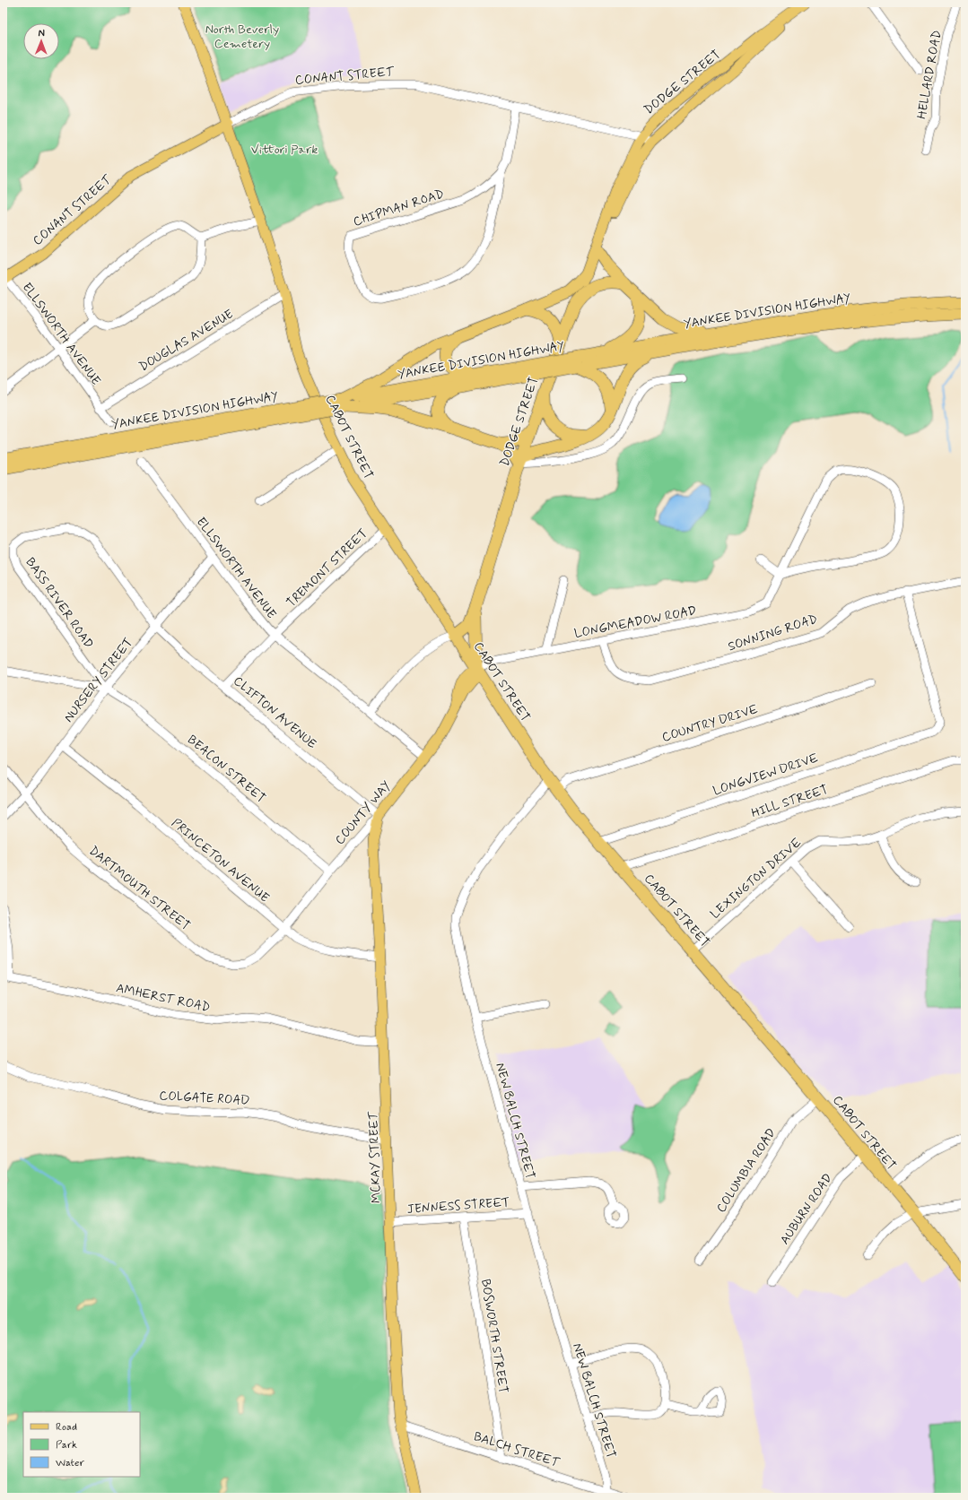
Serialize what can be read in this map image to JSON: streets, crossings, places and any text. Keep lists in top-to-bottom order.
{
  "streets": {
    "highway": ["DODGE STREET", "YANKEE DIVISION HIGHWAY", "CABOT STREET"],
    "main road": ["CONANT STREET", "COUNTY WAY", "MCKAY STREET"],
    "street": [
      "HELLARD ROAD",
      "CHIPMAN ROAD",
      "ELLSWORTH AVENUE",
      "DOUGLAS AVENUE",
      "TREMONT STREET",
      "BASS RIVER ROAD",
      "LONGMEADOW ROAD",
      "SONNING ROAD",
      "NURSERY STREET",
      "CLIFTON AVENUE",
      "COUNTRY DRIVE",
      "BEACON STREET",
      "LONGVIEW DRIVE",
      "HILL STREET",
      "PRINCETON AVENUE",
      "LEXINGTON DRIVE",
      "DARTMOUTH STREET",
      "AMHERST ROAD",
      "COLGATE ROAD",
      "NEW BALCH STREET",
      "COLUMBIA ROAD",
      "JENNESS STREET",
      "AUBURN ROAD",
      "BOSWORTH STREET",
      "BALCH STREET"
    ]
  },
  "crossings": [
    ["CONANT STREET", "DODGE STREET"],
    ["CONANT STREET", "CHIPMAN ROAD"],
    ["CONANT STREET", "ELLSWORTH AVENUE"],
    ["CONANT STREET", "CABOT STREET"],
    ["DODGE STREET", "CABOT STREET"],
    ["DODGE STREET", "LONGMEADOW ROAD"],
    ["DODGE STREET", "COUNTY WAY"],
    ["ELLSWORTH AVENUE", "DOUGLAS AVENUE"],
    ["ELLSWORTH AVENUE", "TREMONT STREET"],
    ["ELLSWORTH AVENUE", "NURSERY STREET"],
    ["ELLSWORTH AVENUE", "COUNTY WAY"],
    ["DOUGLAS AVENUE", "CABOT STREET"],
    ["CABOT STREET", "TREMONT STREET"],
    ["CABOT STREET", "LONGMEADOW ROAD"],
    ["CABOT STREET", "COUNTRY DRIVE"],
    ["CABOT STREET", "LONGVIEW DRIVE"],
    ["CABOT STREET", "HILL STREET"],
    ["CABOT STREET", "COUNTY WAY"],
    ["CABOT STREET", "LEXINGTON DRIVE"],
    ["CABOT STREET", "NEW BALCH STREET"],
    ["CABOT STREET", "COLUMBIA ROAD"],
    ["CABOT STREET", "AUBURN ROAD"],
    ["TREMONT STREET", "CLIFTON AVENUE"],
    ["BASS RIVER ROAD", "NURSERY STREET"],
    ["BASS RIVER ROAD", "CLIFTON AVENUE"],
    ["BASS RIVER ROAD", "BEACON STREET"],
    ["LONGMEADOW ROAD", "SONNING ROAD"],
    ["LONGMEADOW ROAD", "COUNTY WAY"],
    ["SONNING ROAD", "LONGVIEW DRIVE"],
    ["NURSERY STREET", "CLIFTON AVENUE"],
    ["NURSERY STREET", "BEACON STREET"],
    ["NURSERY STREET", "PRINCETON AVENUE"],
    ["NURSERY STREET", "DARTMOUTH STREET"],
    ["CLIFTON AVENUE", "COUNTY WAY"],
    ["CLIFTON AVENUE", "MCKAY STREET"],
    ["BEACON STREET", "COUNTY WAY"],
    ["COUNTY WAY", "PRINCETON AVENUE"],
    ["COUNTY WAY", "DARTMOUTH STREET"],
    ["COUNTY WAY", "MCKAY STREET"],
    ["PRINCETON AVENUE", "DARTMOUTH STREET"],
    ["PRINCETON AVENUE", "MCKAY STREET"],
    ["AMHERST ROAD", "MCKAY STREET"],
    ["COLGATE ROAD", "MCKAY STREET"],
    ["NEW BALCH STREET", "JENNESS STREET"],
    ["NEW BALCH STREET", "BALCH STREET"],
    ["MCKAY STREET", "JENNESS STREET"],
    ["MCKAY STREET", "BALCH STREET"],
    ["JENNESS STREET", "BOSWORTH STREET"],
    ["BOSWORTH STREET", "BALCH STREET"]
  ],
  "parks": ["North Beverly Cemetery", "Vittori Park"],
  "legend": ["Road", "Park", "Water"],
  "north": "top"
}
